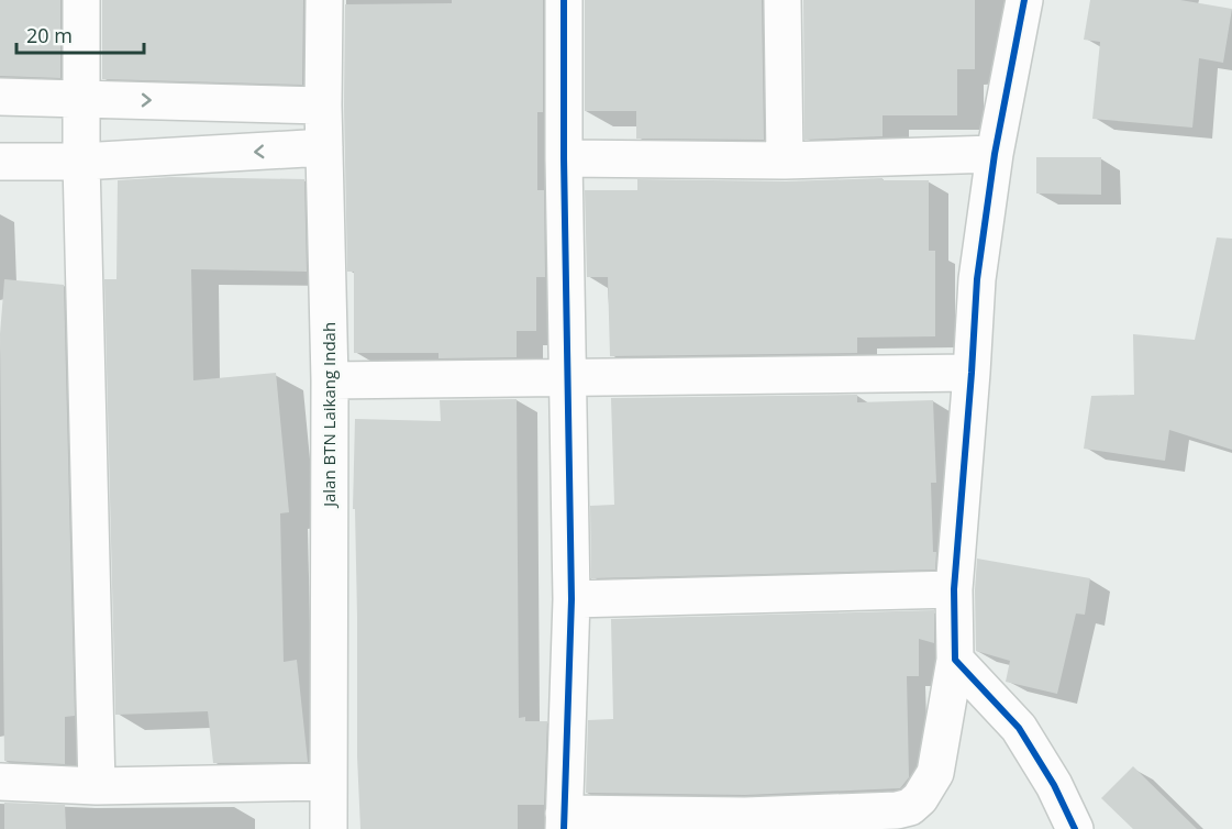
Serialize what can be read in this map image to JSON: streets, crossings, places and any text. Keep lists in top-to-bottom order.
{
  "streets": {
    "street": ["Jalan BTN Laikang Indah"]
  },
  "scale_bar": "20 m"
}
